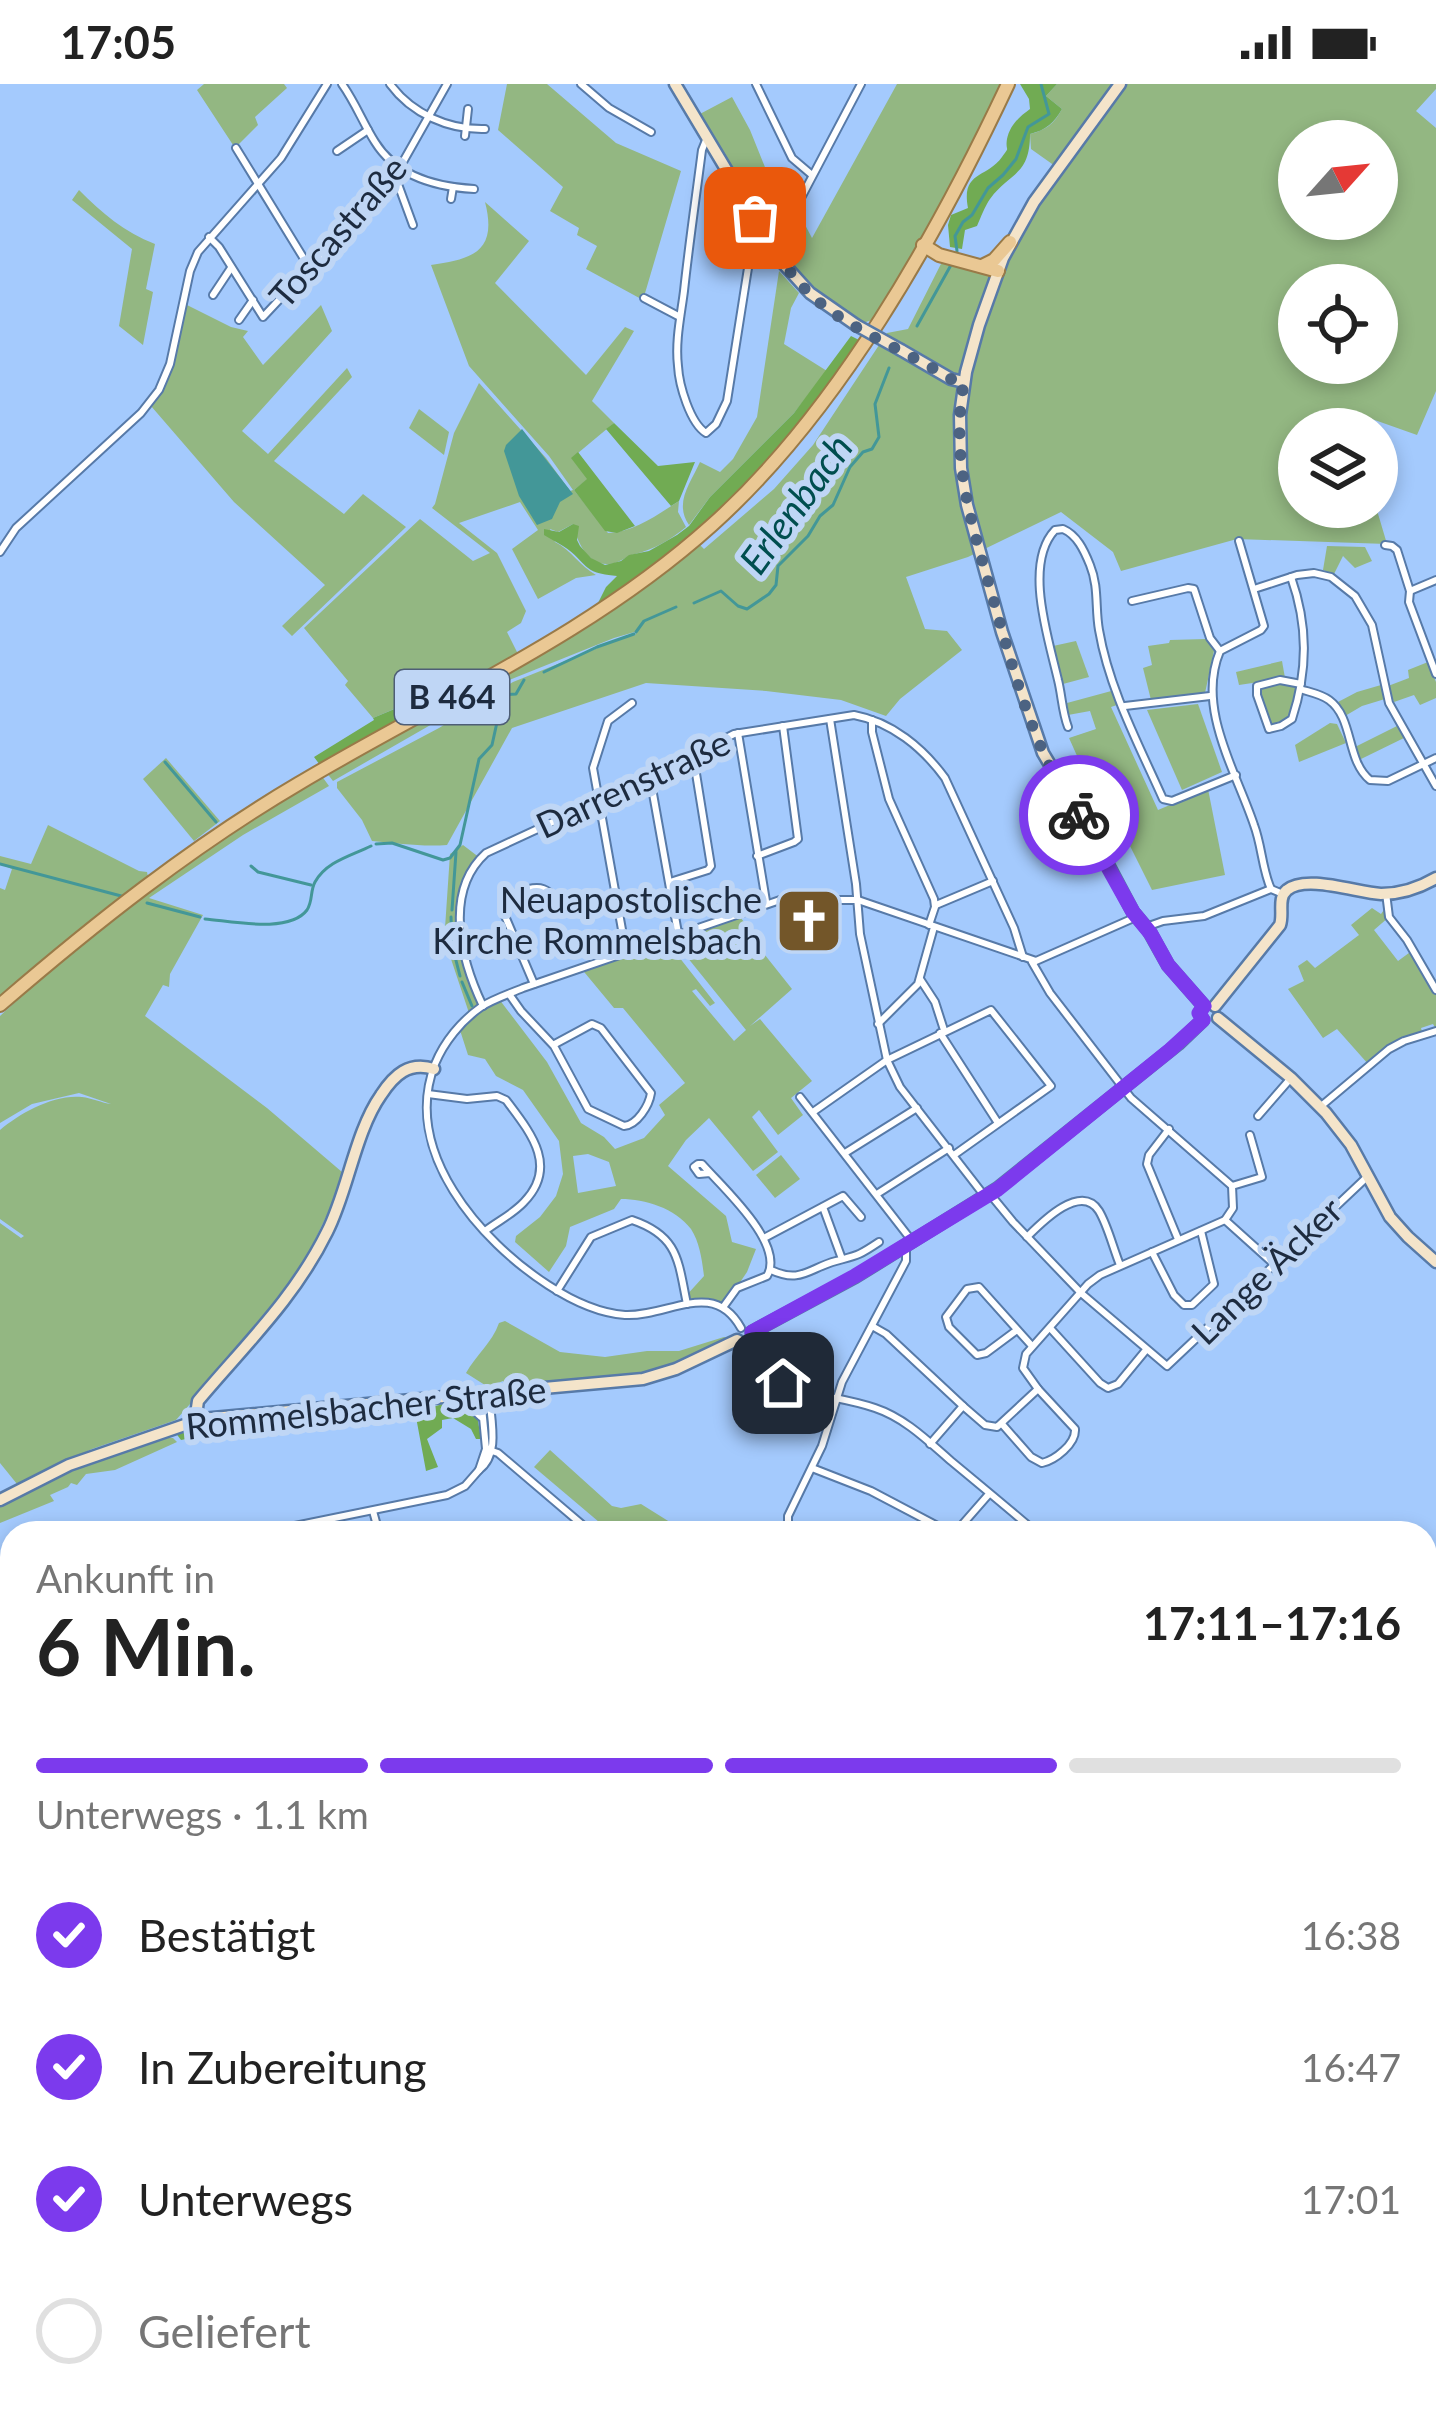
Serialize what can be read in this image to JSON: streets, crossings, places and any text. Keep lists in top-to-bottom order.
{
  "streets": {
    "main road": ["B 464"],
    "street": [
      "Toscastraße",
      "Darrenstraße",
      "Lange Äcker",
      "Rommelsbacher Straße"
    ]
  },
  "water": ["Erlenbach"],
  "places": {
    "church": ["Neuapostolische Kirche Rommelsbach"]
  },
  "north": "top right",
  "page": {
    "status": "17:05",
    "heading": ["6 Min.", "Ankunft in", "17:11–17:16"],
    "bar": "Unterwegs · 1.1 km",
    "list": [
      ["Bestätigt", "16:38"],
      ["In Zubereitung", "16:47"],
      ["Unterwegs", "17:01"],
      "Geliefert"
    ]
  }
}
